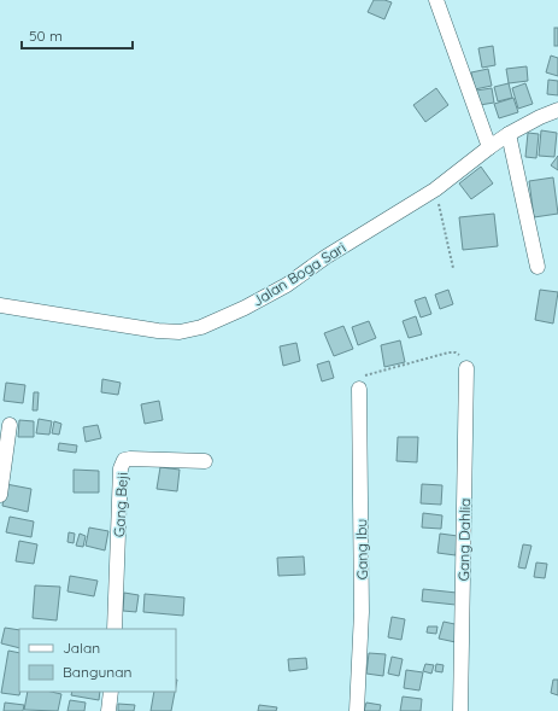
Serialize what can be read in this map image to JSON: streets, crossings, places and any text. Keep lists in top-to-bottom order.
{
  "streets": {
    "street": [
      "Jalan Boga Sari",
      "Gang Beji",
      "Gang Dahlia",
      "Gang Ibu"
    ]
  },
  "legend": ["Jalan", "Bangunan"],
  "scale_bar": "50 m"
}
